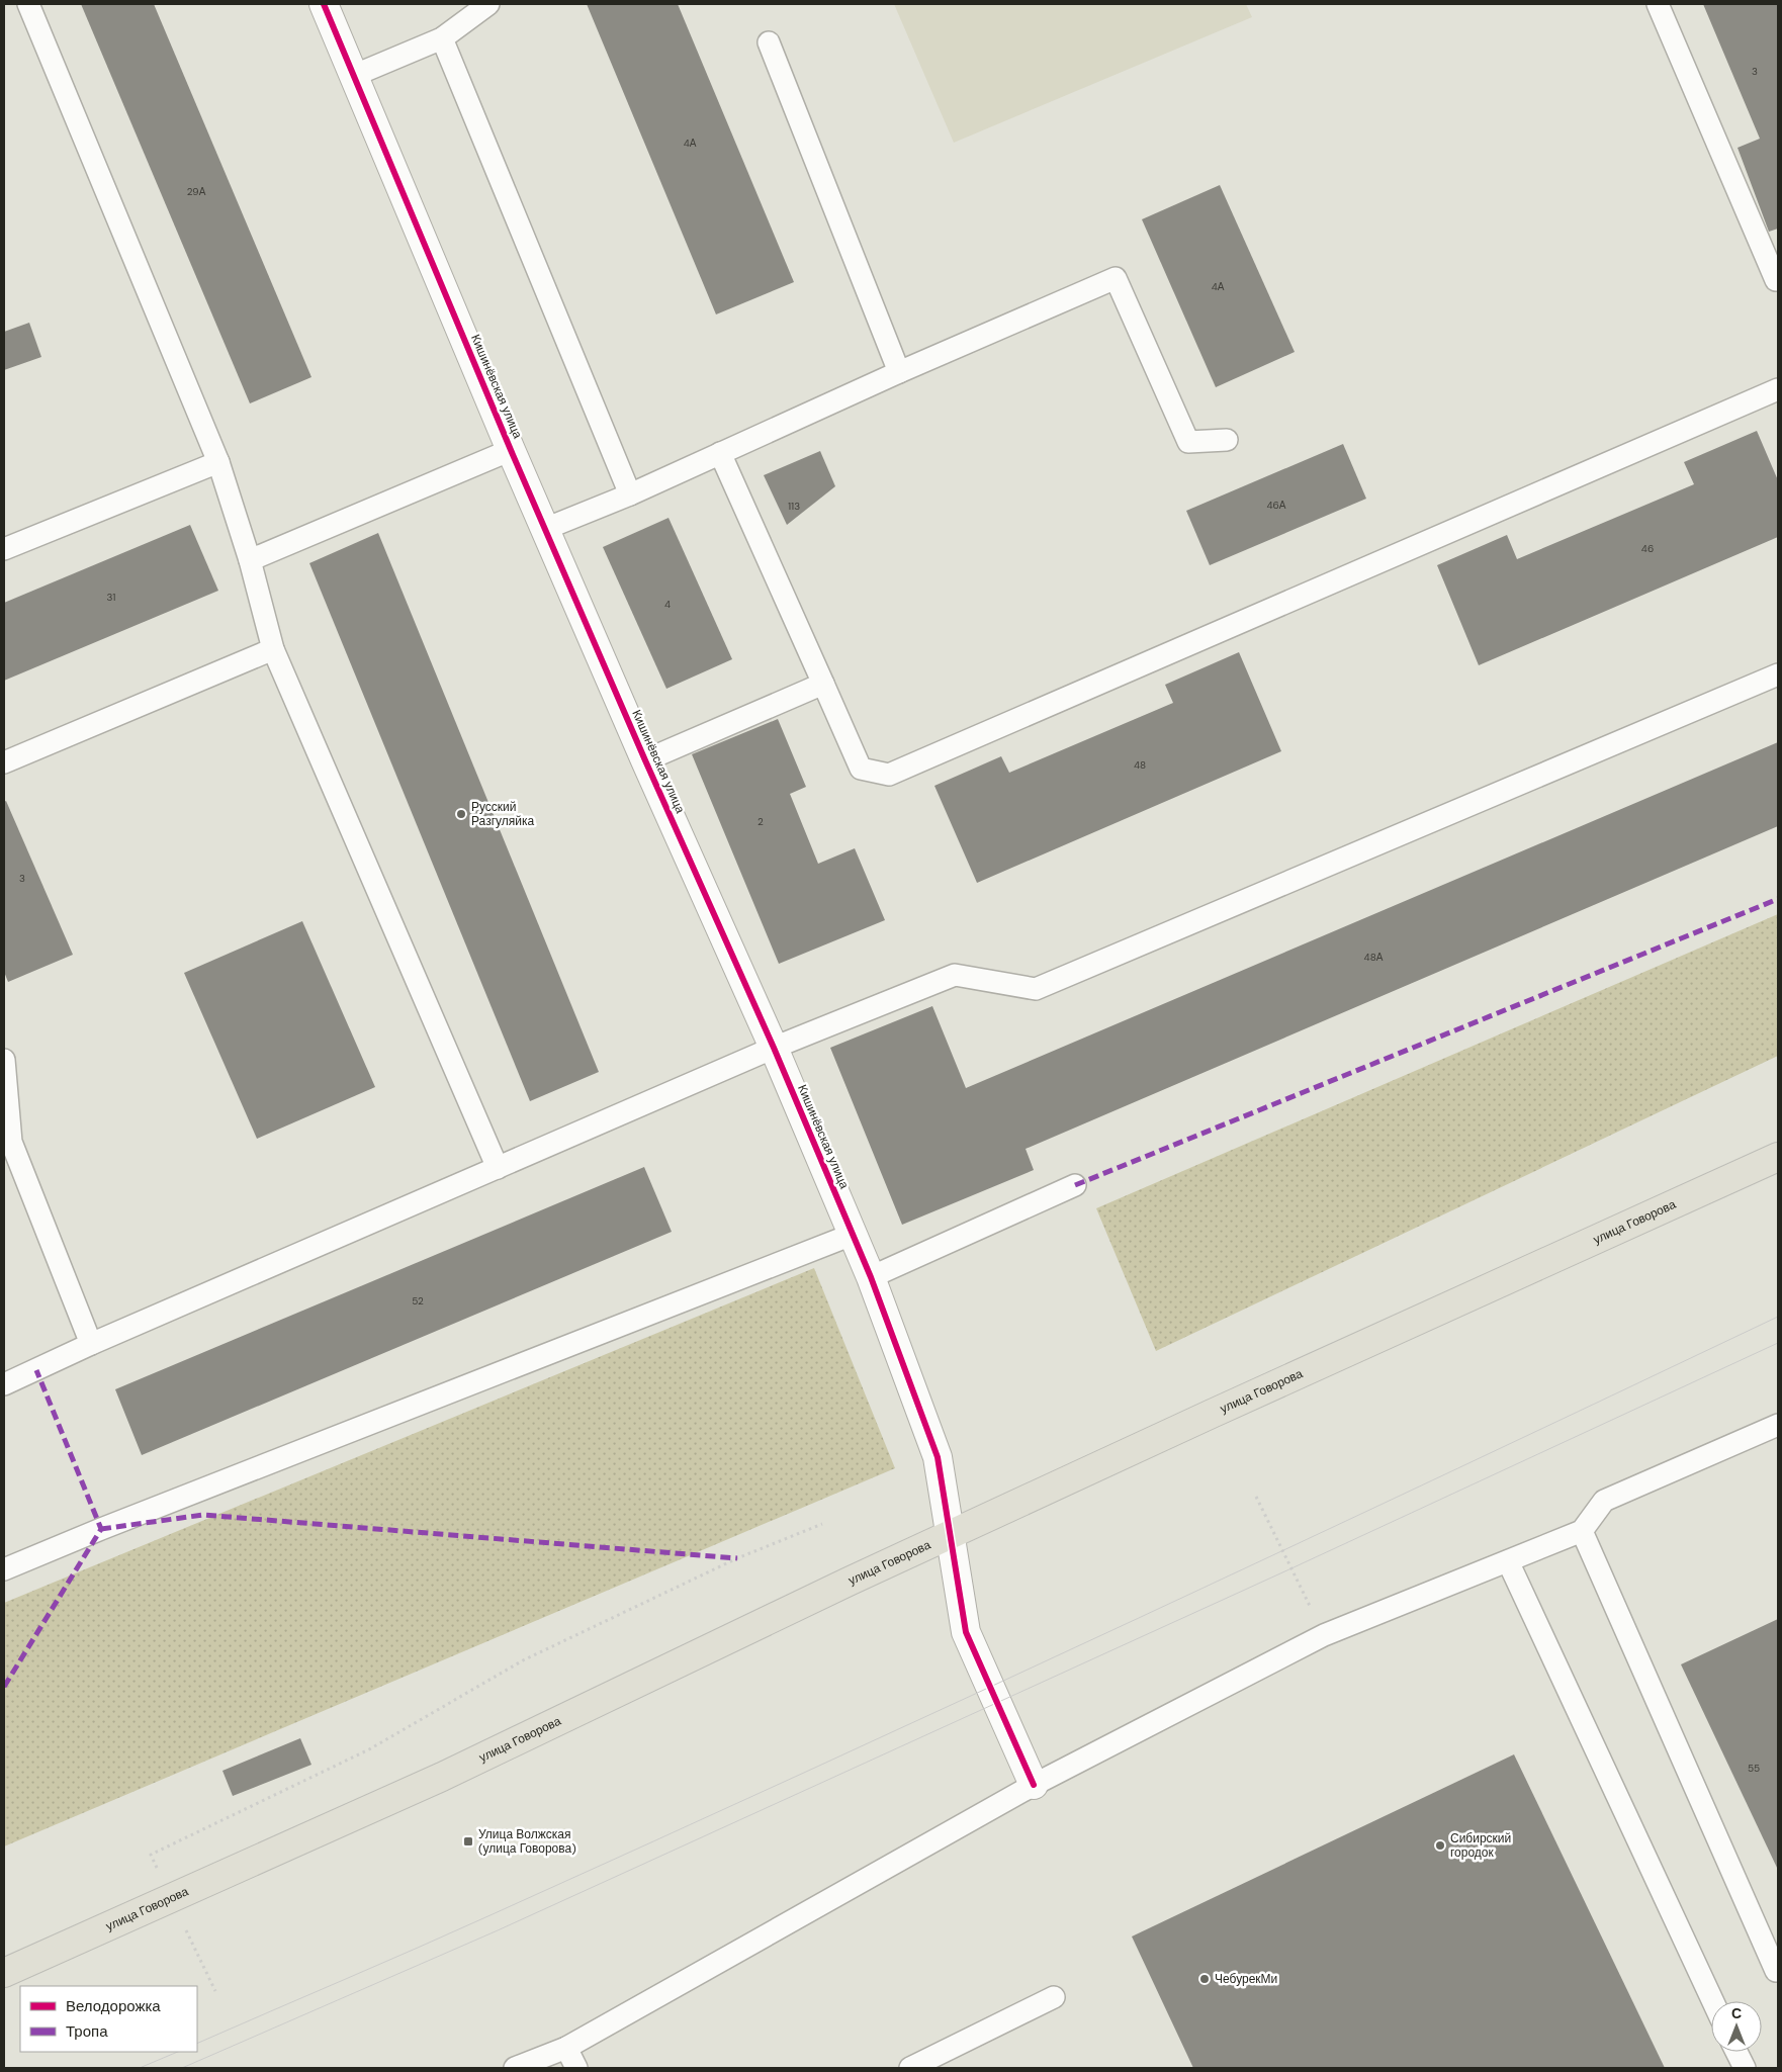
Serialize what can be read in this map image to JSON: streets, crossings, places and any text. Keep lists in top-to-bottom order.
{
  "streets": {
    "main road": ["улица Говорова"],
    "street": ["Кишинёвская улица"]
  },
  "crossings": [
    ["Кишинёвская улица", "улица Говорова"]
  ],
  "places": {
    "other": ["Русский Разгуляйка", "Сибирский городок", "ЧебурекМи"],
    "transit": ["Улица Волжская (улица Говорова)"]
  },
  "house_numbers": [
    "3",
    "4А",
    "29А",
    "4А",
    "46А",
    "113",
    "46",
    "31",
    "4",
    "48",
    "2",
    "3",
    "48А",
    "52",
    "55"
  ],
  "legend": ["Велодорожка", "Тропа"],
  "north": "top"
}
